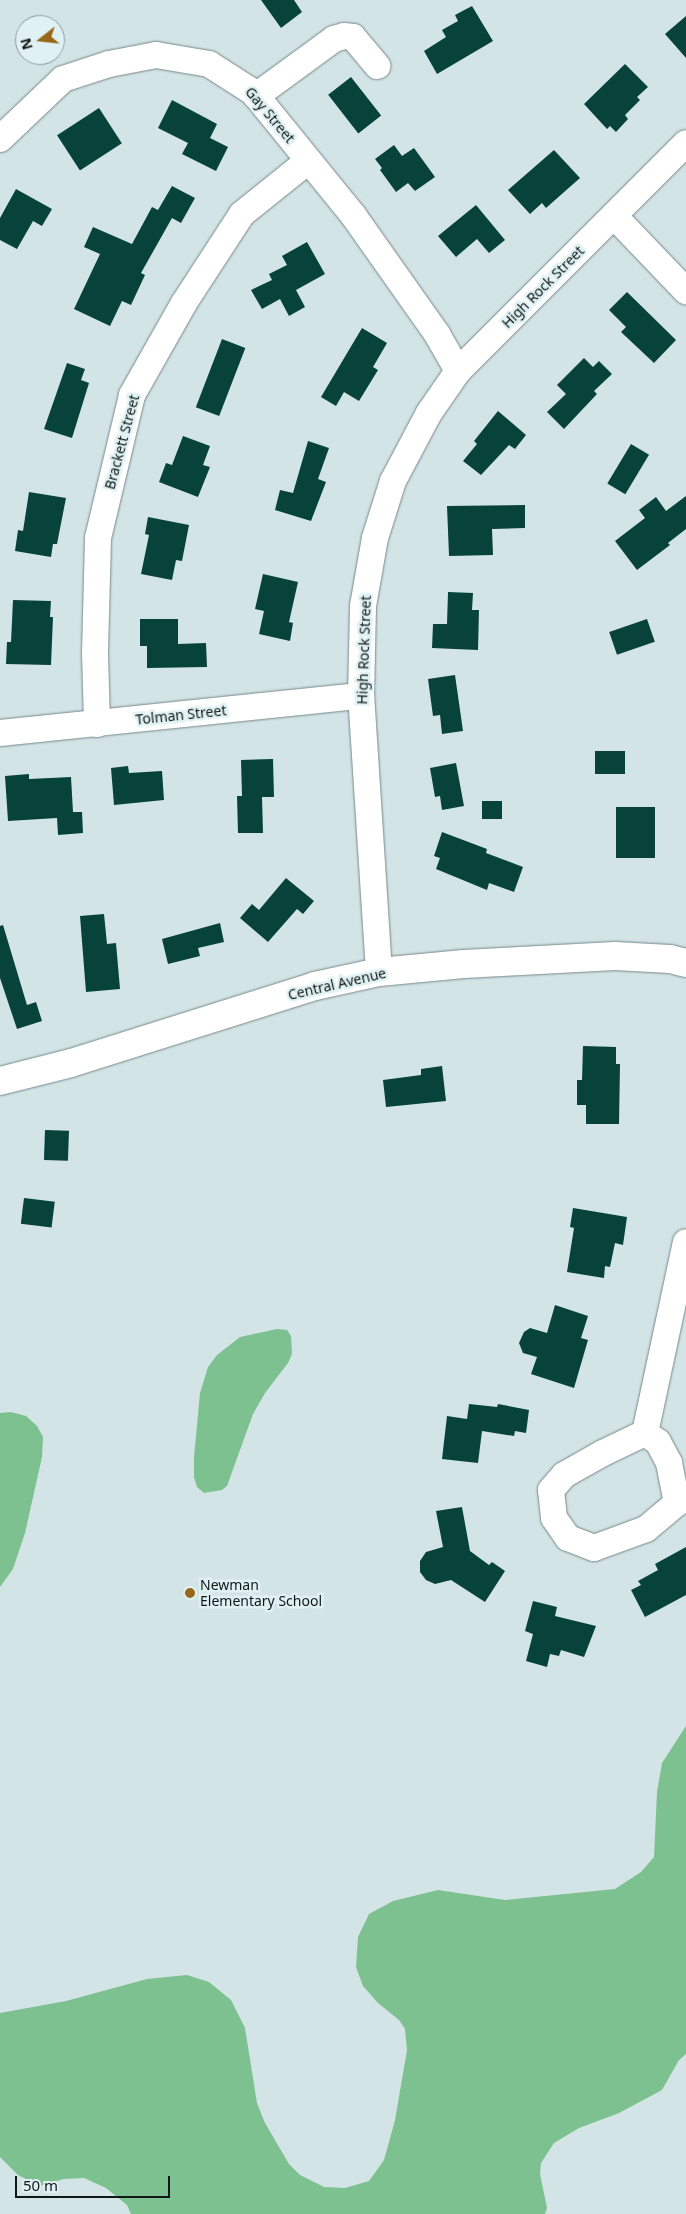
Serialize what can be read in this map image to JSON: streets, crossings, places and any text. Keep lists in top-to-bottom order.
{
  "streets": {
    "main road": ["Central Avenue"],
    "street": [
      "Gay Street",
      "High Rock Street",
      "Brackett Street",
      "Tolman Street"
    ]
  },
  "crossings": [
    ["Gay Street", "High Rock Street"],
    ["Gay Street", "Brackett Street"],
    ["High Rock Street", "Tolman Street"],
    ["High Rock Street", "Central Avenue"],
    ["Brackett Street", "Tolman Street"]
  ],
  "places": ["Newman Elementary School"],
  "scale_bar": "50 m",
  "north": "left"
}
